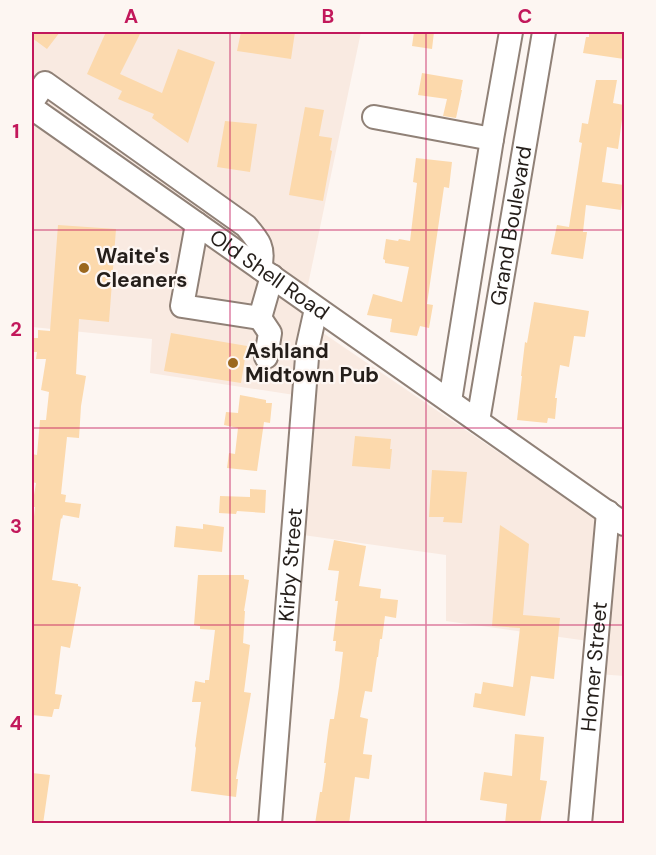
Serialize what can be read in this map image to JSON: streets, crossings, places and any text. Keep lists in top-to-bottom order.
{
  "streets": {
    "street": [
      "Grand Boulevard",
      "Old Shell Road",
      "Kirby Street",
      "Homer Street"
    ]
  },
  "crossings": [
    ["Grand Boulevard", "Old Shell Road"],
    ["Old Shell Road", "Kirby Street"],
    ["Old Shell Road", "Homer Street"]
  ],
  "places": ["Waite's Cleaners", "Ashland Midtown Pub"],
  "grid": {
    "columns": ["A", "B", "C"],
    "rows": [
      "1",
      "2",
      "3",
      "4"
    ]
  }
}
